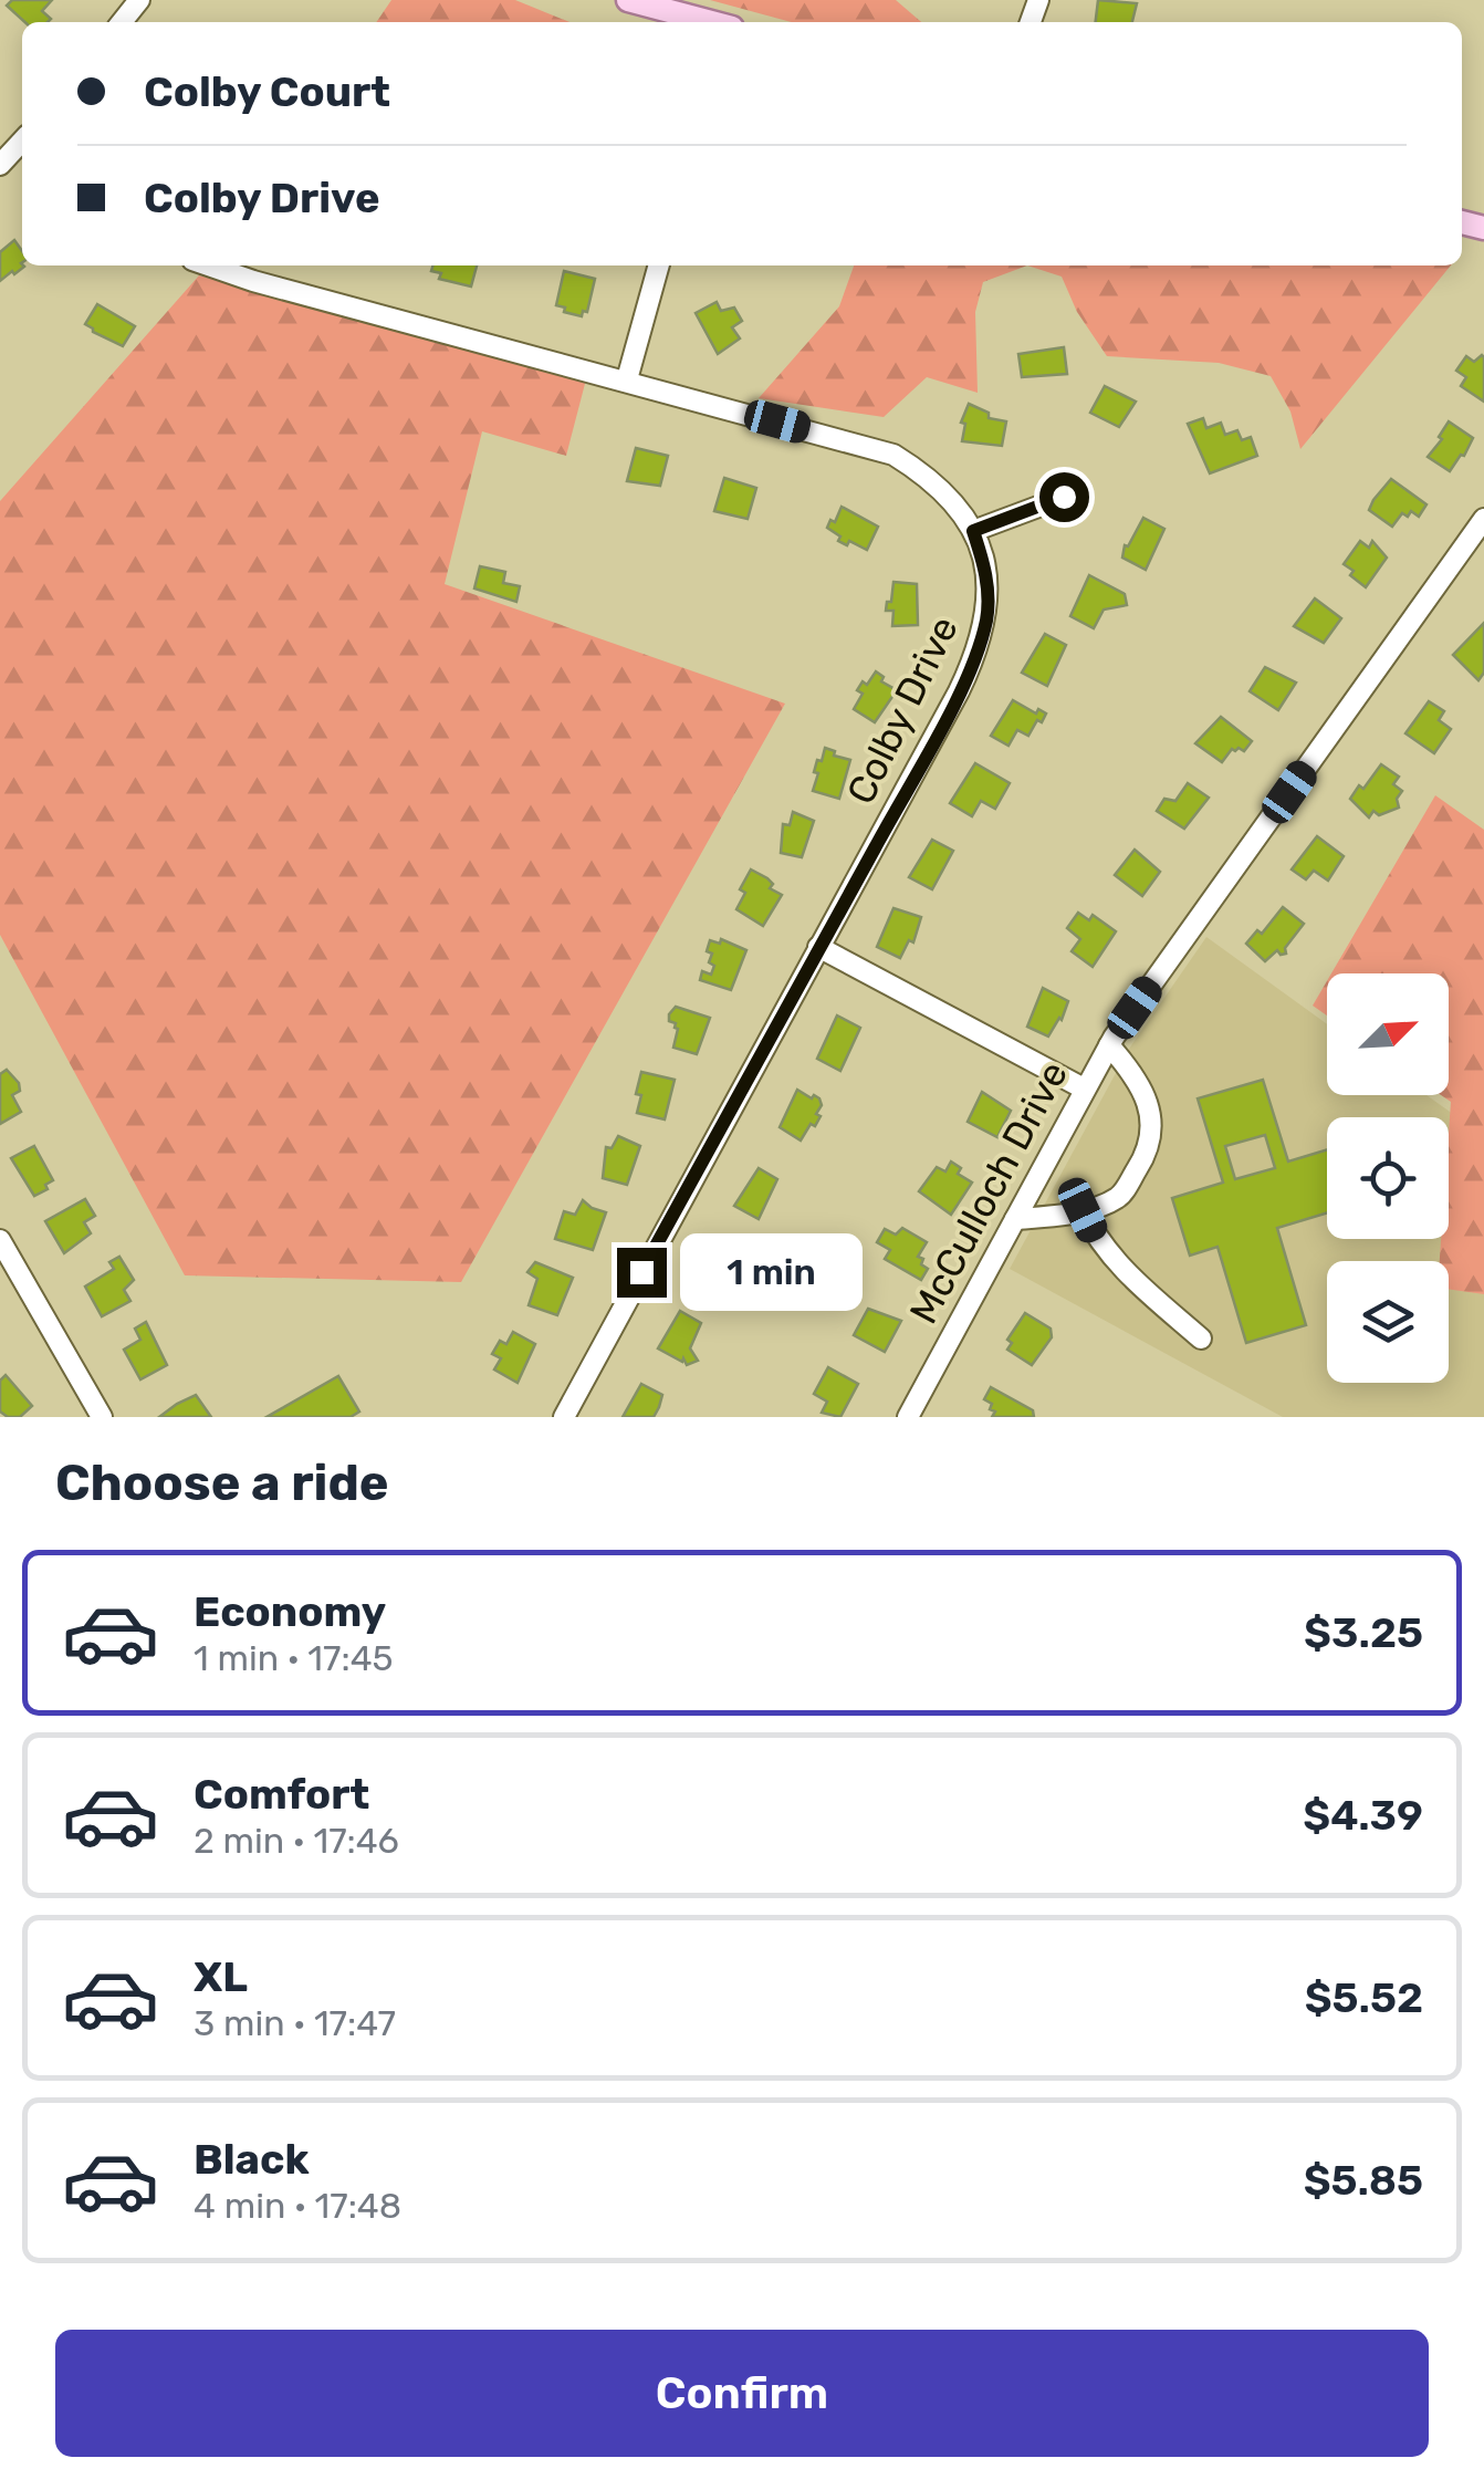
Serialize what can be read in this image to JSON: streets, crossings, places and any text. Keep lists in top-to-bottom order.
{
  "streets": {
    "street": ["Colby Drive", "McCulloch Drive"]
  },
  "north": "top right",
  "page": {
    "banner": ["Colby Court", "Colby Drive"],
    "bubble": "1 min",
    "heading": "Choose a ride",
    "list": [
      {
        "name": "Economy",
        "note": "1 min · 17:45",
        "value": "$3.25"
      },
      {
        "name": "Comfort",
        "note": "2 min · 17:46",
        "value": "$4.39"
      },
      {
        "name": "XL",
        "note": "3 min · 17:47",
        "value": "$5.52"
      },
      {
        "name": "Black",
        "note": "4 min · 17:48",
        "value": "$5.85"
      }
    ],
    "buttons": "Confirm"
  }
}
